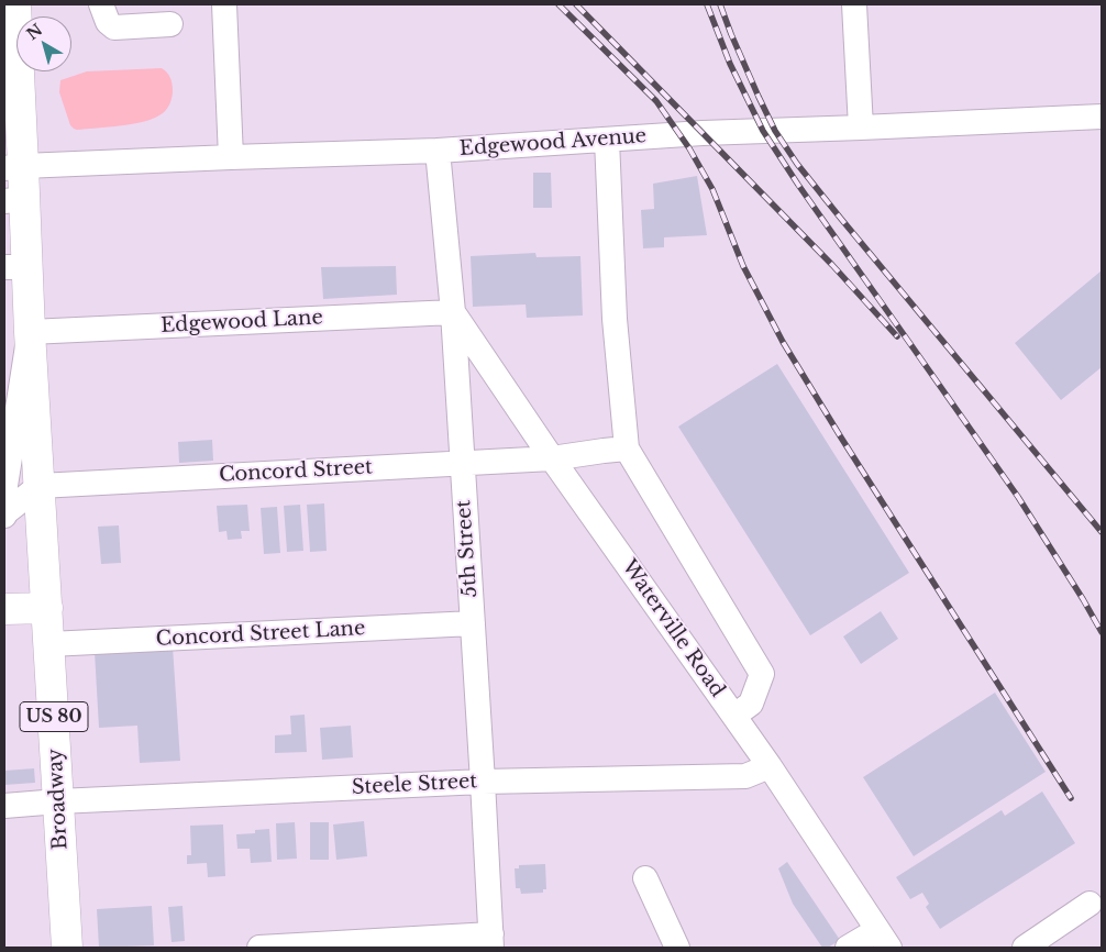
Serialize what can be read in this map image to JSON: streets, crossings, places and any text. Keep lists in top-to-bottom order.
{
  "streets": {
    "main road": ["US 80", "Broadway"],
    "street": [
      "Edgewood Avenue",
      "Edgewood Lane",
      "Concord Street",
      "5th Street",
      "Waterville Road",
      "Concord Street Lane",
      "Steele Street"
    ]
  },
  "crossings": [
    ["Edgewood Avenue", "5th Street"],
    ["Edgewood Avenue", "US 80"],
    ["Edgewood Lane", "5th Street"],
    ["Edgewood Lane", "Waterville Road"],
    ["Edgewood Lane", "US 80"],
    ["Concord Street", "5th Street"],
    ["Concord Street", "Waterville Road"],
    ["Concord Street", "US 80"],
    ["Concord Street", "Broadway"],
    ["5th Street", "Waterville Road"],
    ["5th Street", "Concord Street Lane"],
    ["5th Street", "Steele Street"],
    ["Waterville Road", "Steele Street"],
    ["Concord Street Lane", "Broadway"],
    ["US 80", "Broadway"],
    ["Steele Street", "Broadway"]
  ],
  "north": "top left"
}
